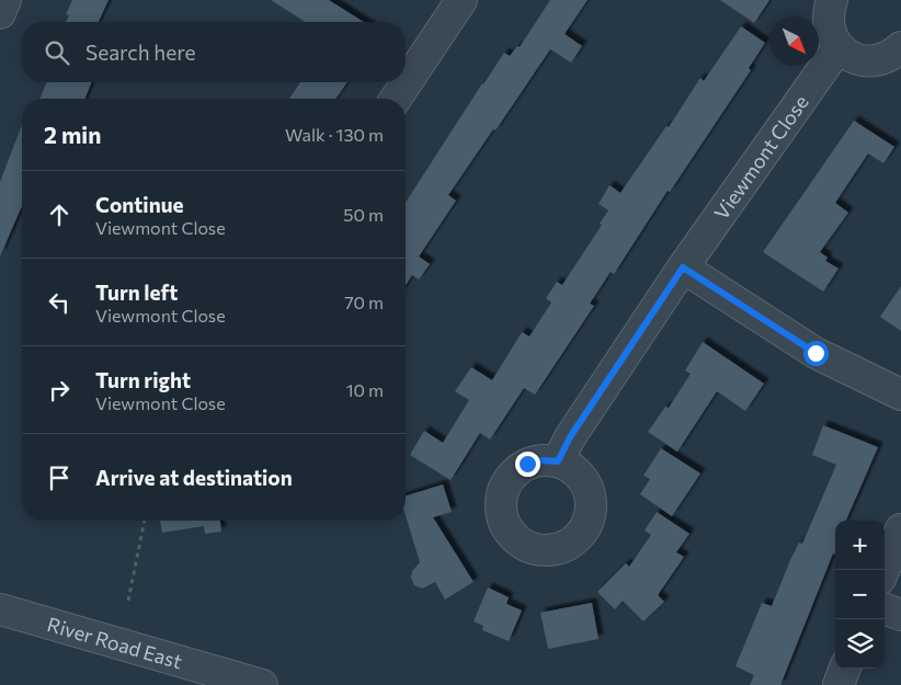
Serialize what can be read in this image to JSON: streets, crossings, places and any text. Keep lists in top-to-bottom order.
{
  "streets": {
    "street": ["Viewmont Close", "River Road East"]
  },
  "north": "bottom right",
  "page": {
    "search": "Search here",
    "heading": ["2 min", "Walk · 130 m"],
    "list": [
      ["Continue", "Viewmont Close", "50 m"],
      ["Turn left", "Viewmont Close", "70 m"],
      ["Turn right", "Viewmont Close", "10 m"],
      "Arrive at destination"
    ],
    "map_buttons": ["+", "−"]
  }
}
